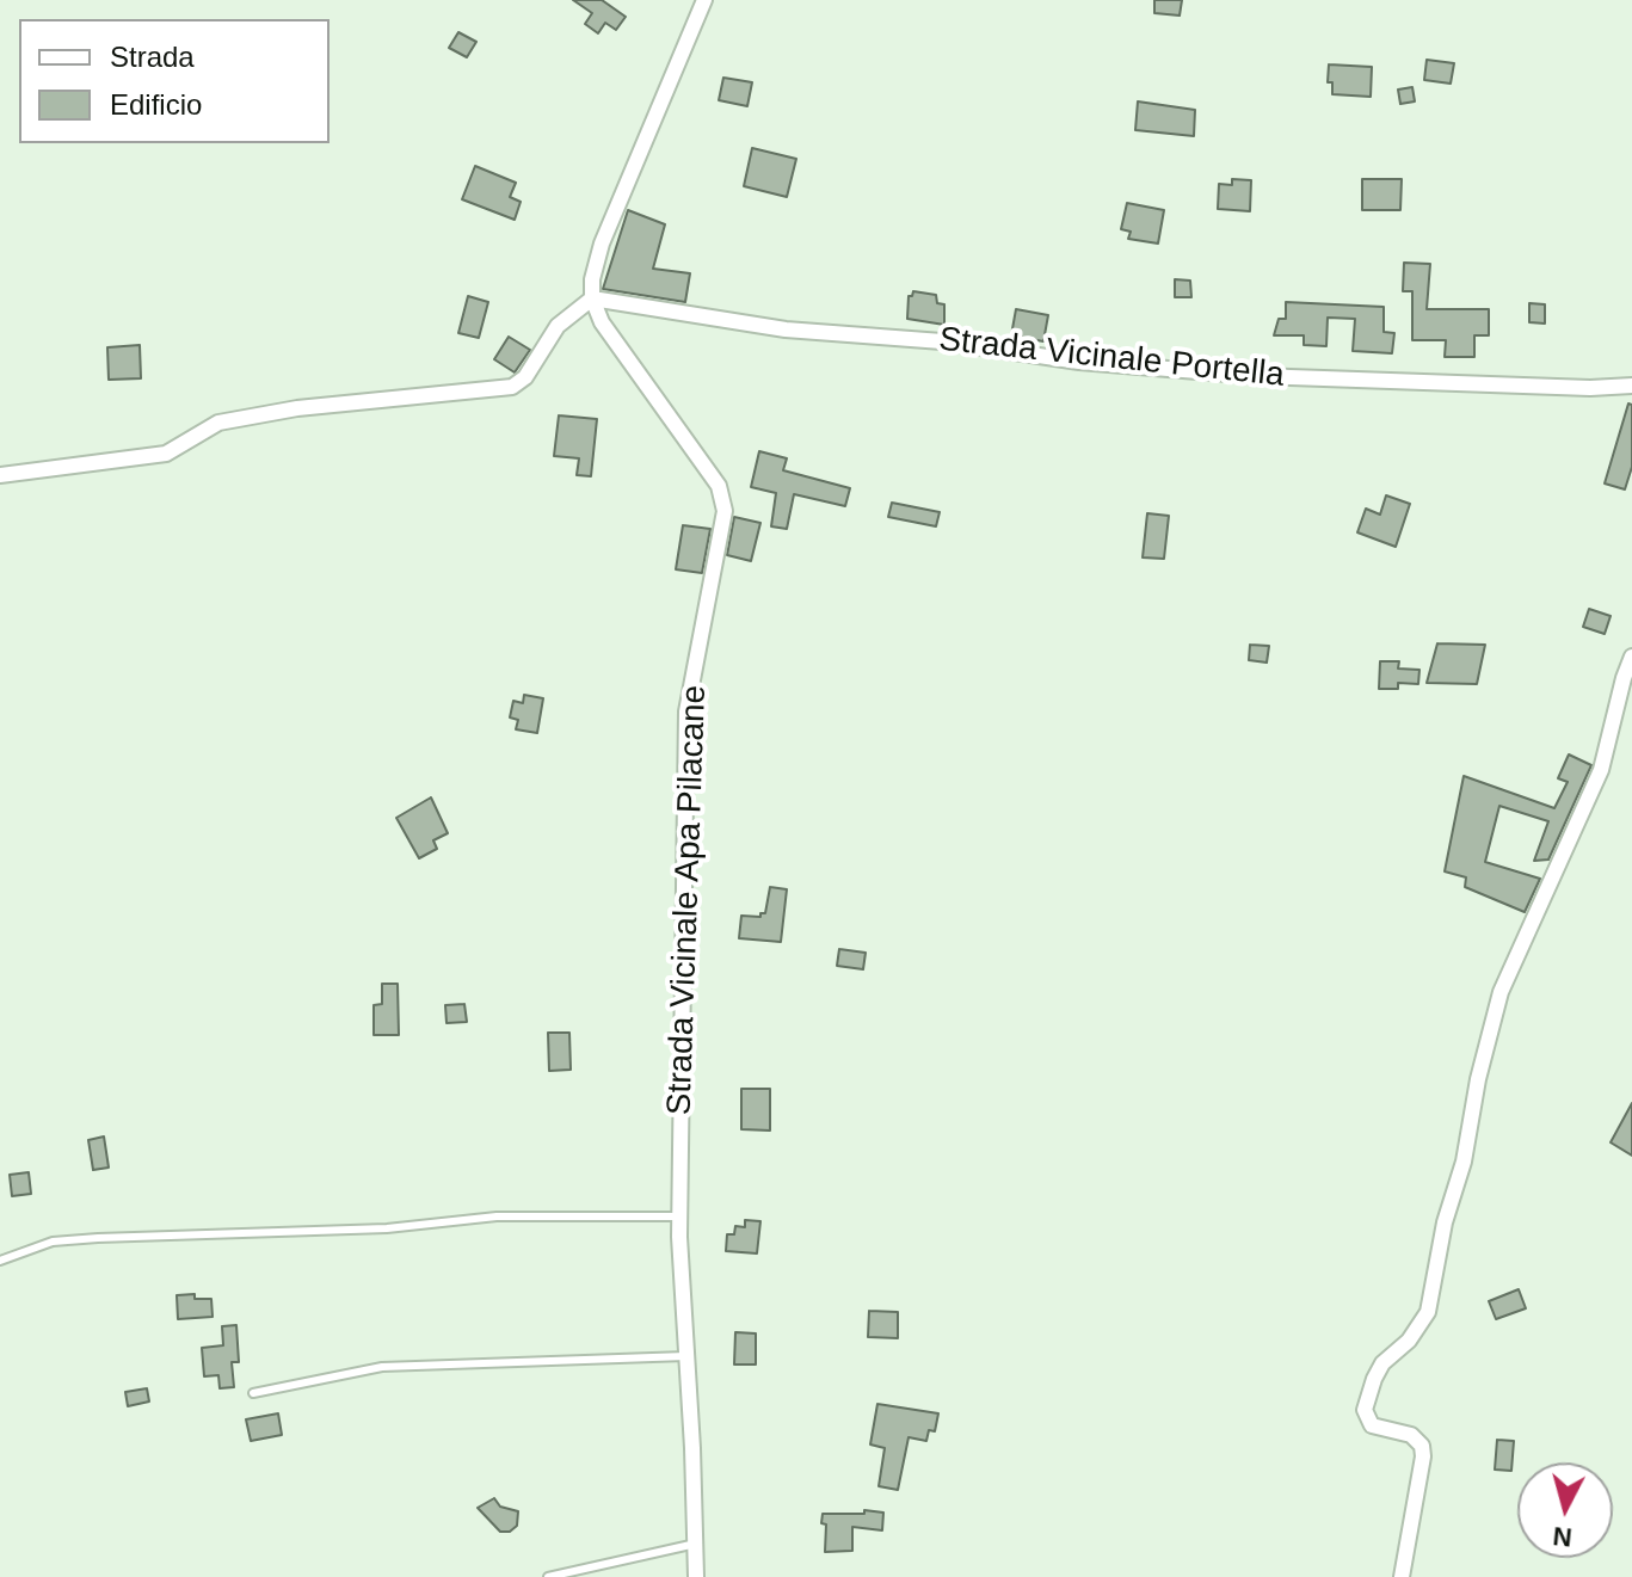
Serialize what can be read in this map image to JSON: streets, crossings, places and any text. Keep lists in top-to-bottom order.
{
  "streets": {
    "street": ["Strada Vicinale Portella", "Strada Vicinale Apa Pilacane"]
  },
  "crossings": [
    ["Strada Vicinale Portella", "Strada Vicinale Apa Pilacane"]
  ],
  "legend": ["Strada", "Edificio"],
  "north": "bottom"
}
